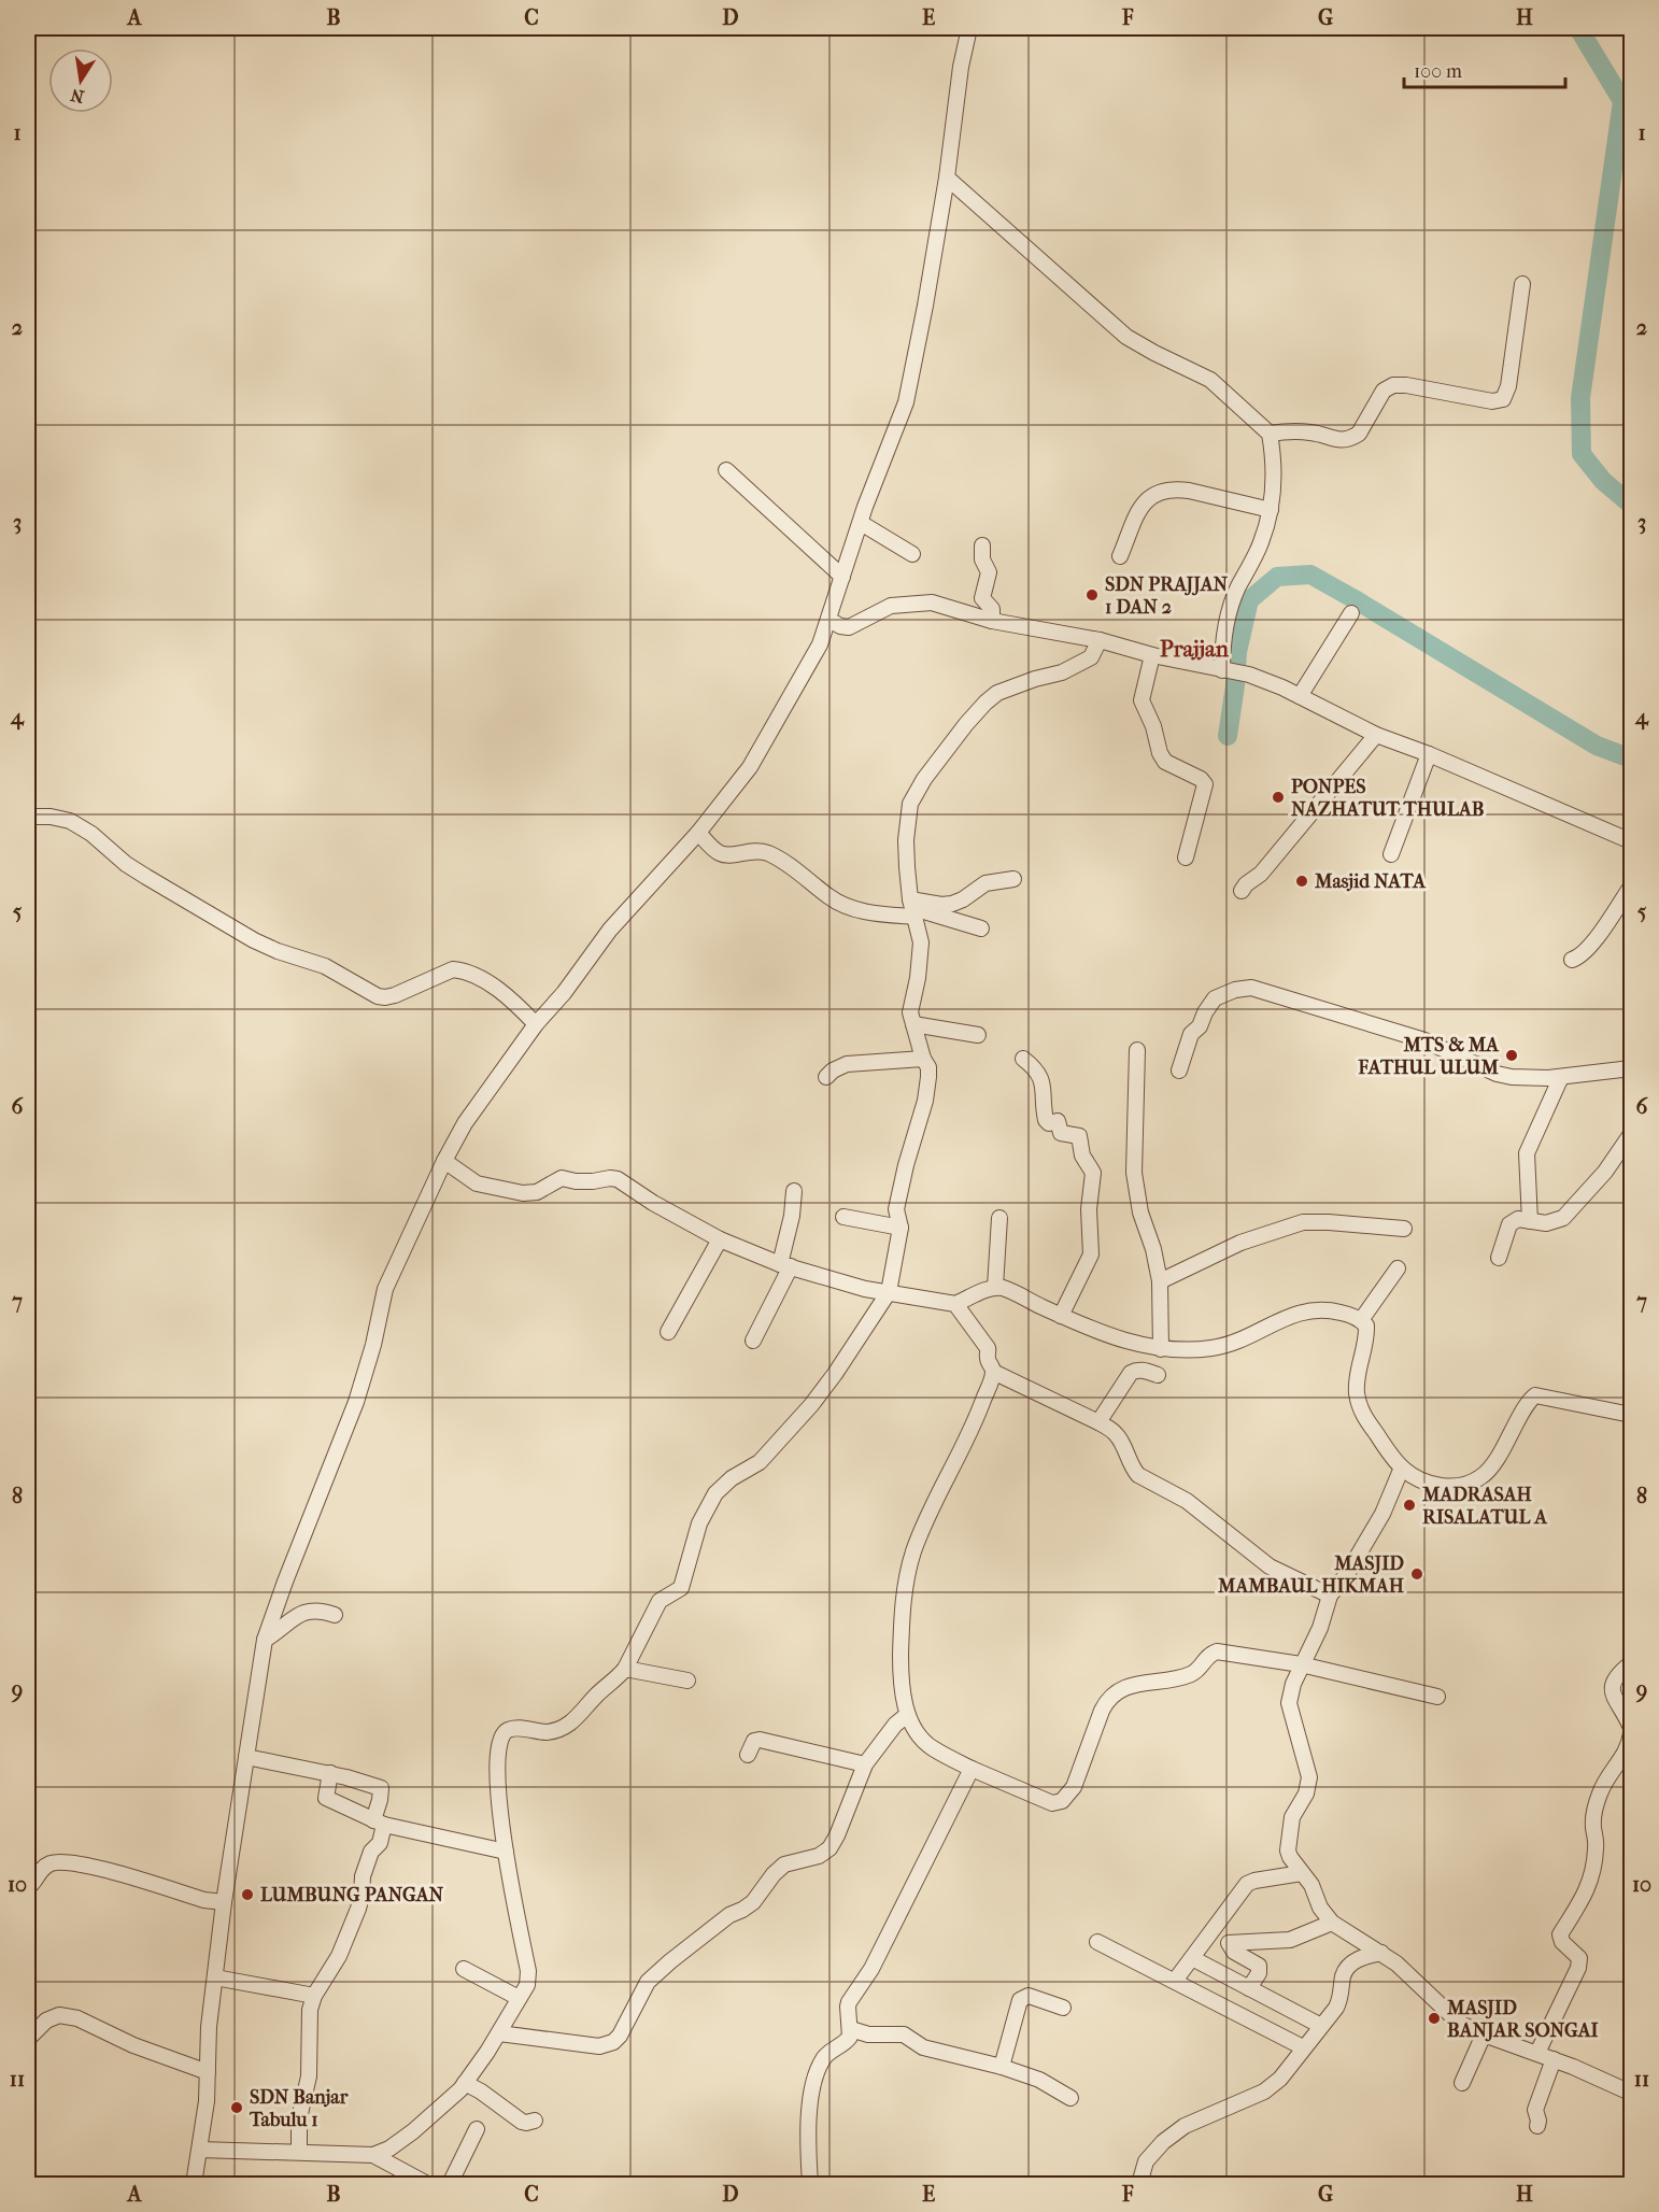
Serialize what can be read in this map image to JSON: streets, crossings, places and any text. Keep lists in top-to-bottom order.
{
  "districts": ["Prajjan"],
  "places": [
    "SDN PRAJJAN 1 DAN 2",
    "PONPES NAZHATUT THULAB",
    "Masjid NATA",
    "MTS & MA FATHUL ULUM",
    "MADRASAH RISALATUL A",
    "MASJID MAMBAUL HIKMAH",
    "LUMBUNG PANGAN",
    "MASJID BANJAR SONGAI",
    "SDN Banjar Tabulu 1"
  ],
  "scale_bar": "100 m",
  "north": "bottom",
  "grid": {
    "columns": [
      "A",
      "B",
      "C",
      "D",
      "E",
      "F",
      "G",
      "H"
    ],
    "rows": [
      "1",
      "2",
      "3",
      "4",
      "5",
      "6",
      "7",
      "8",
      "9",
      "10",
      "11"
    ]
  }
}
